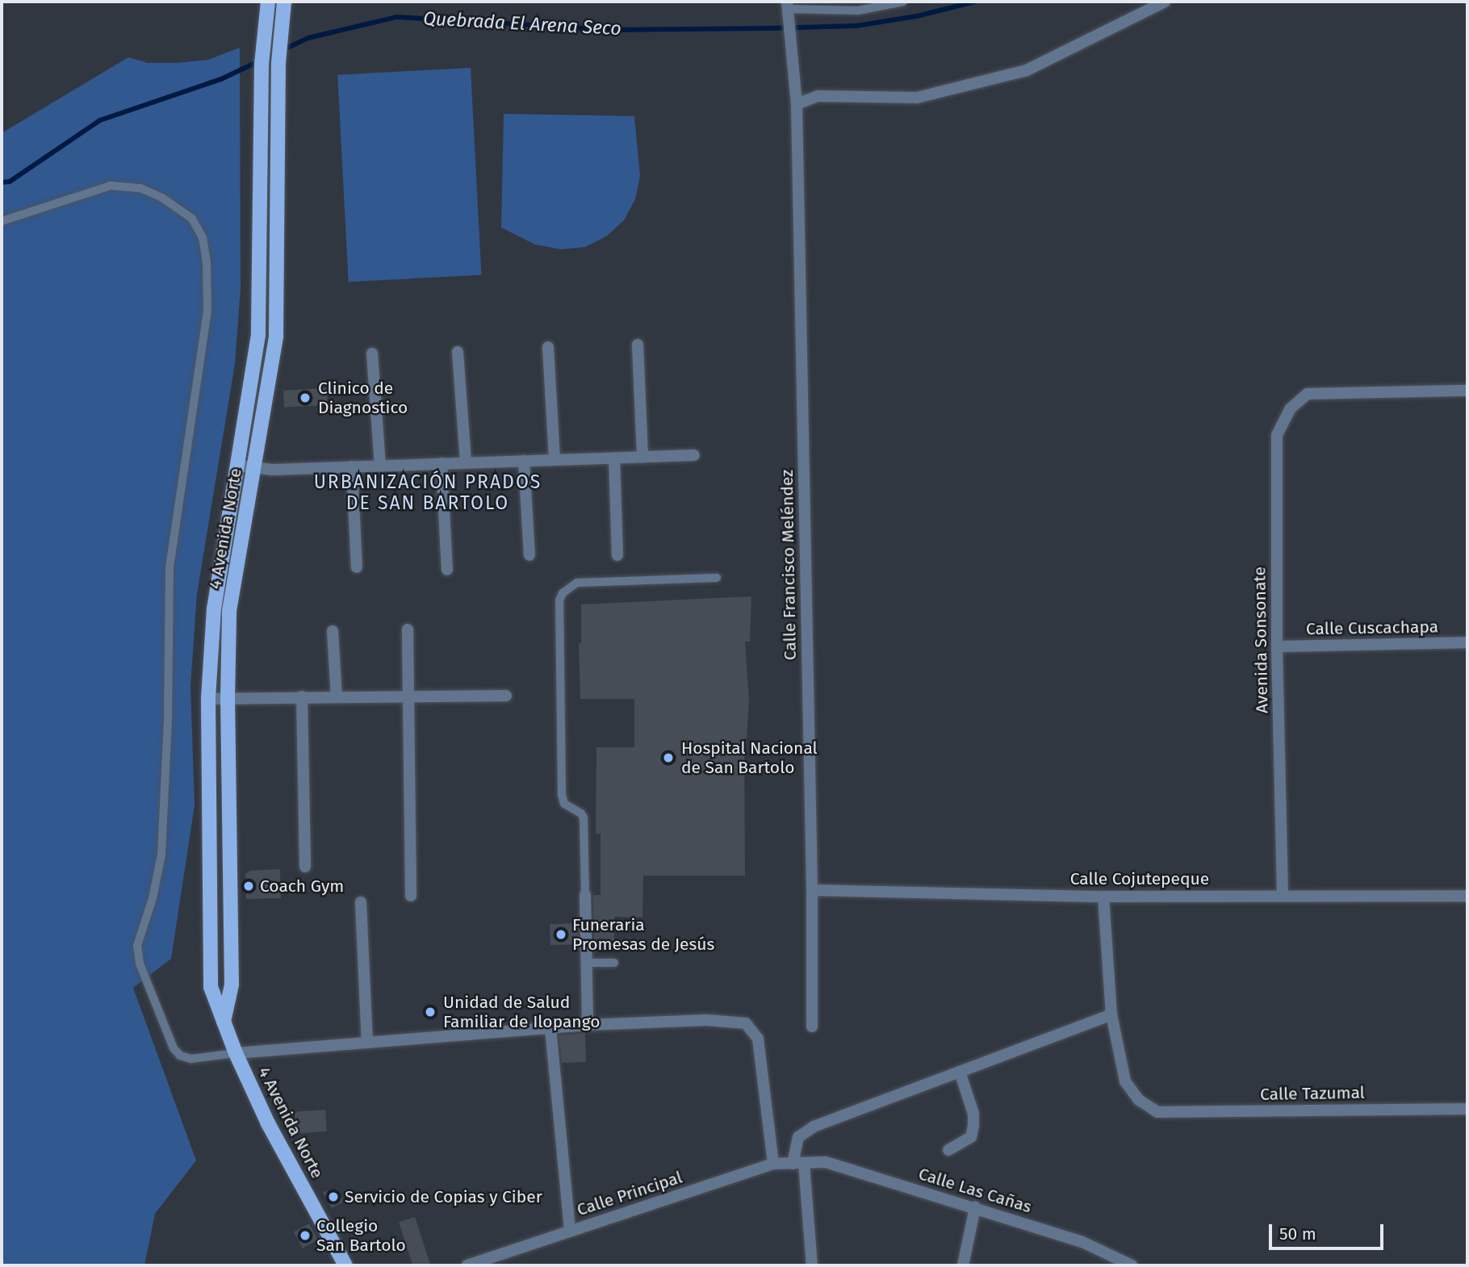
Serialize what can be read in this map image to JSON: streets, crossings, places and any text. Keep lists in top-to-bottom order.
{
  "streets": {
    "main road": ["4 Avenida Norte"],
    "street": [
      "Calle Francisco Meléndez",
      "Calle Cuscachapa",
      "Avenida Sonsonate",
      "Calle Cojutepeque",
      "Calle Tazumal",
      "Calle Las Cañas",
      "Calle Principal"
    ]
  },
  "crossings": [
    ["Calle Francisco Meléndez", "Calle Cojutepeque"],
    ["Calle Cuscachapa", "Avenida Sonsonate"],
    ["Avenida Sonsonate", "Calle Cojutepeque"],
    ["Calle Las Cañas", "Calle Principal"]
  ],
  "districts": ["URBANIZACIÓN PRADOS DE SAN BARTOLO"],
  "water": ["Quebrada El Arena Seco"],
  "places": [
    "Clinico de Diagnostico",
    "Hospital Nacional de San Bartolo",
    "Coach Gym",
    "Funeraria Promesas de Jesús",
    "Unidad de Salud Familiar de Ilopango",
    "Servicio de Copias y Ciber",
    "Collegio San Bartolo"
  ],
  "scale_bar": "50 m"
}
